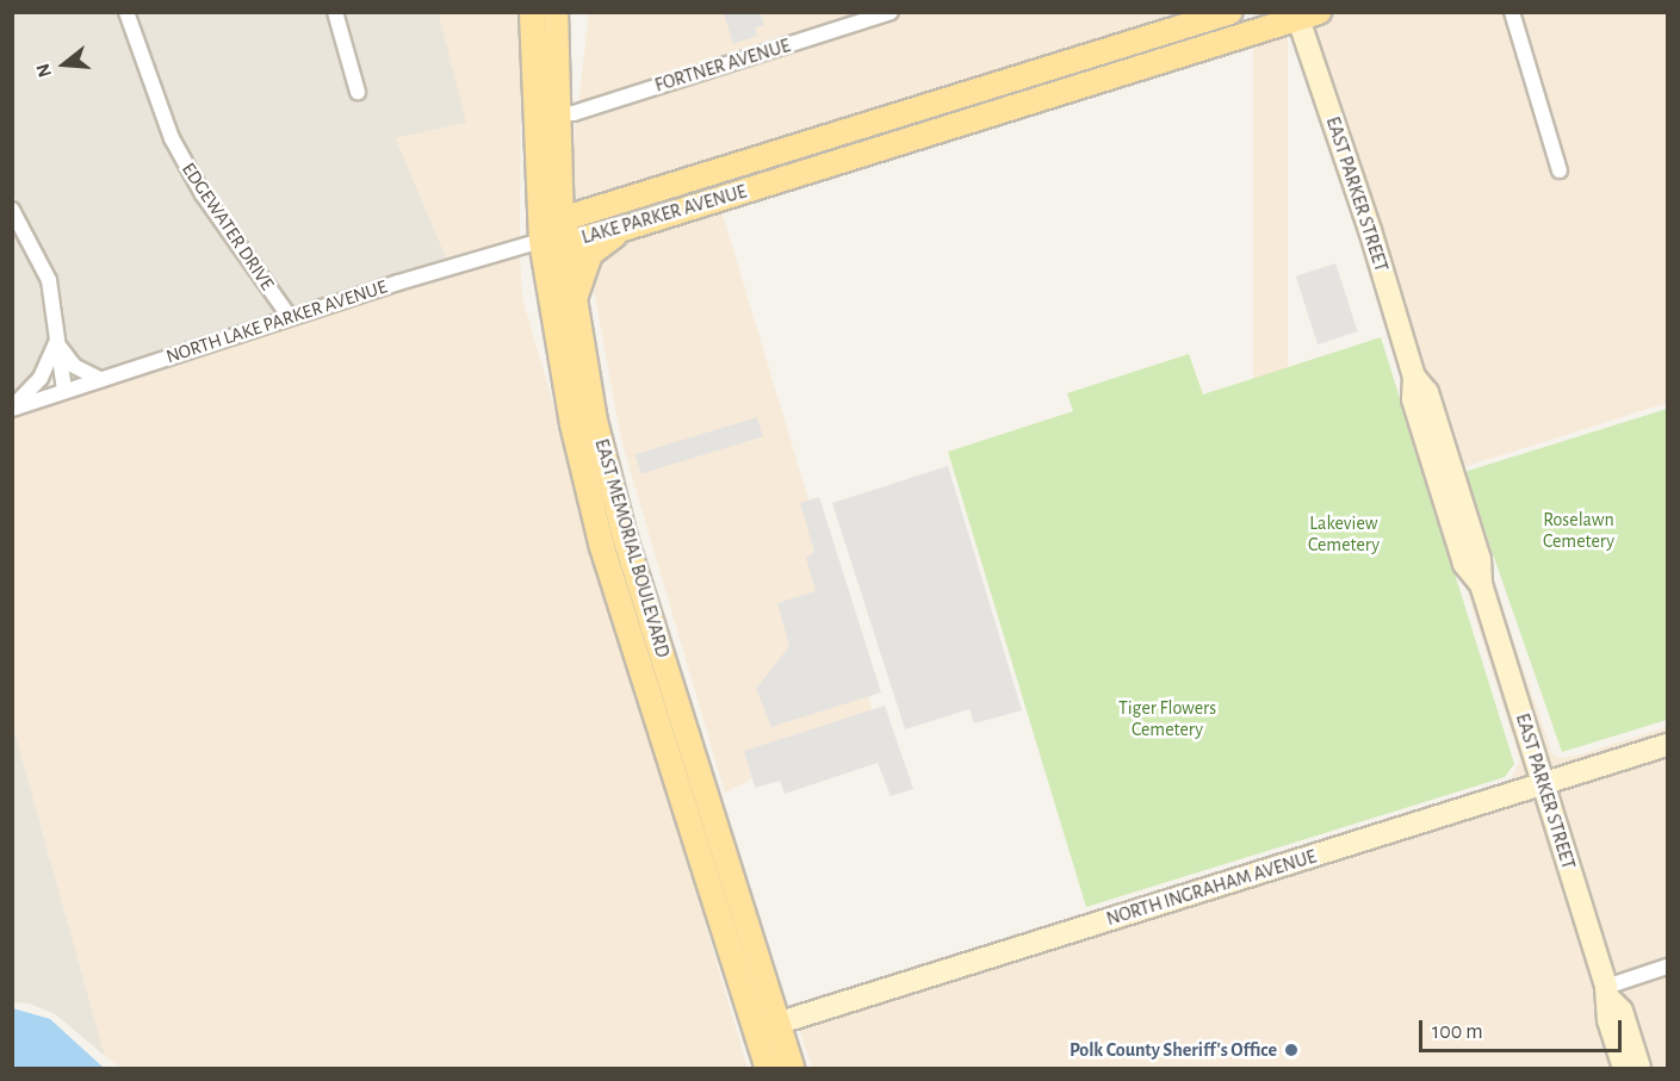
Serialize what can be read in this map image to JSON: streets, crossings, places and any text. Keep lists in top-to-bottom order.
{
  "streets": {
    "main road": ["LAKE PARKER AVENUE", "EAST MEMORIAL BOULEVARD"],
    "street": [
      "FORTNER AVENUE",
      "EAST PARKER STREET",
      "EDGEWATER DRIVE",
      "NORTH LAKE PARKER AVENUE",
      "NORTH INGRAHAM AVENUE"
    ]
  },
  "crossings": [
    ["EAST PARKER STREET", "LAKE PARKER AVENUE"],
    ["EAST PARKER STREET", "NORTH INGRAHAM AVENUE"],
    ["LAKE PARKER AVENUE", "NORTH LAKE PARKER AVENUE"],
    ["LAKE PARKER AVENUE", "EAST MEMORIAL BOULEVARD"],
    ["EDGEWATER DRIVE", "NORTH LAKE PARKER AVENUE"],
    ["NORTH LAKE PARKER AVENUE", "EAST MEMORIAL BOULEVARD"],
    ["EAST MEMORIAL BOULEVARD", "NORTH INGRAHAM AVENUE"]
  ],
  "parks": ["Roselawn Cemetery", "Lakeview Cemetery", "Tiger Flowers Cemetery"],
  "places": ["Polk County Sheriff's Office"],
  "scale_bar": "100 m",
  "north": "left"
}
